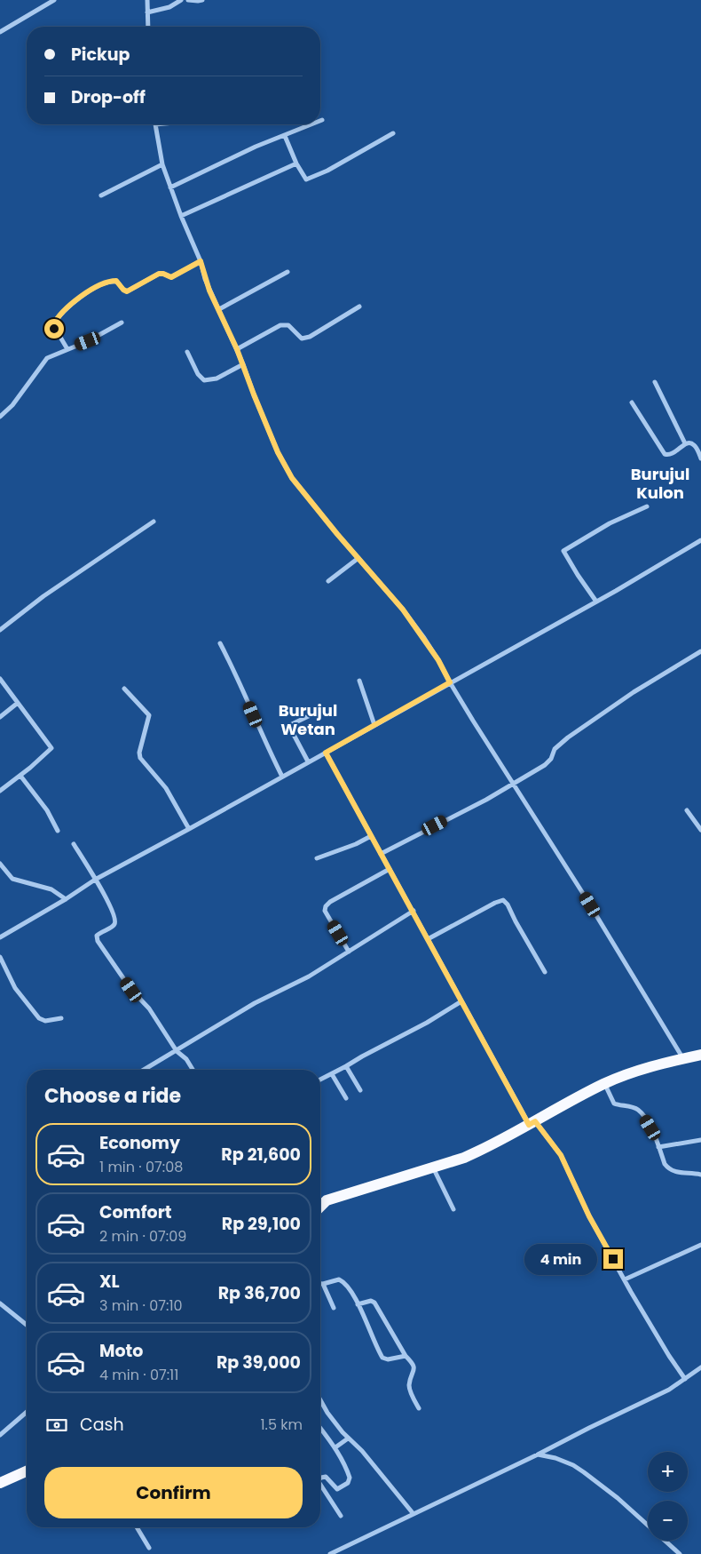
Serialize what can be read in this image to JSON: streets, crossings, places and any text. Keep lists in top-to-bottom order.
{
  "districts": ["Burujul Kulon", "Burujul Wetan"],
  "page": {
    "banner": ["Pickup", "Drop-off"],
    "heading": "Choose a ride",
    "list": [
      {
        "name": "Economy",
        "note": "1 min · 07:08",
        "value": "Rp 21,600"
      },
      {
        "name": "Comfort",
        "note": "2 min · 07:09",
        "value": "Rp 29,100"
      },
      {
        "name": "XL",
        "note": "3 min · 07:10",
        "value": "Rp 36,700"
      },
      {
        "name": "Moto",
        "note": "4 min · 07:11",
        "value": "Rp 39,000"
      }
    ],
    "bubble": "4 min",
    "pay": ["Cash", "1.5 km"],
    "map_buttons": ["+", "−"],
    "buttons": "Confirm"
  }
}
